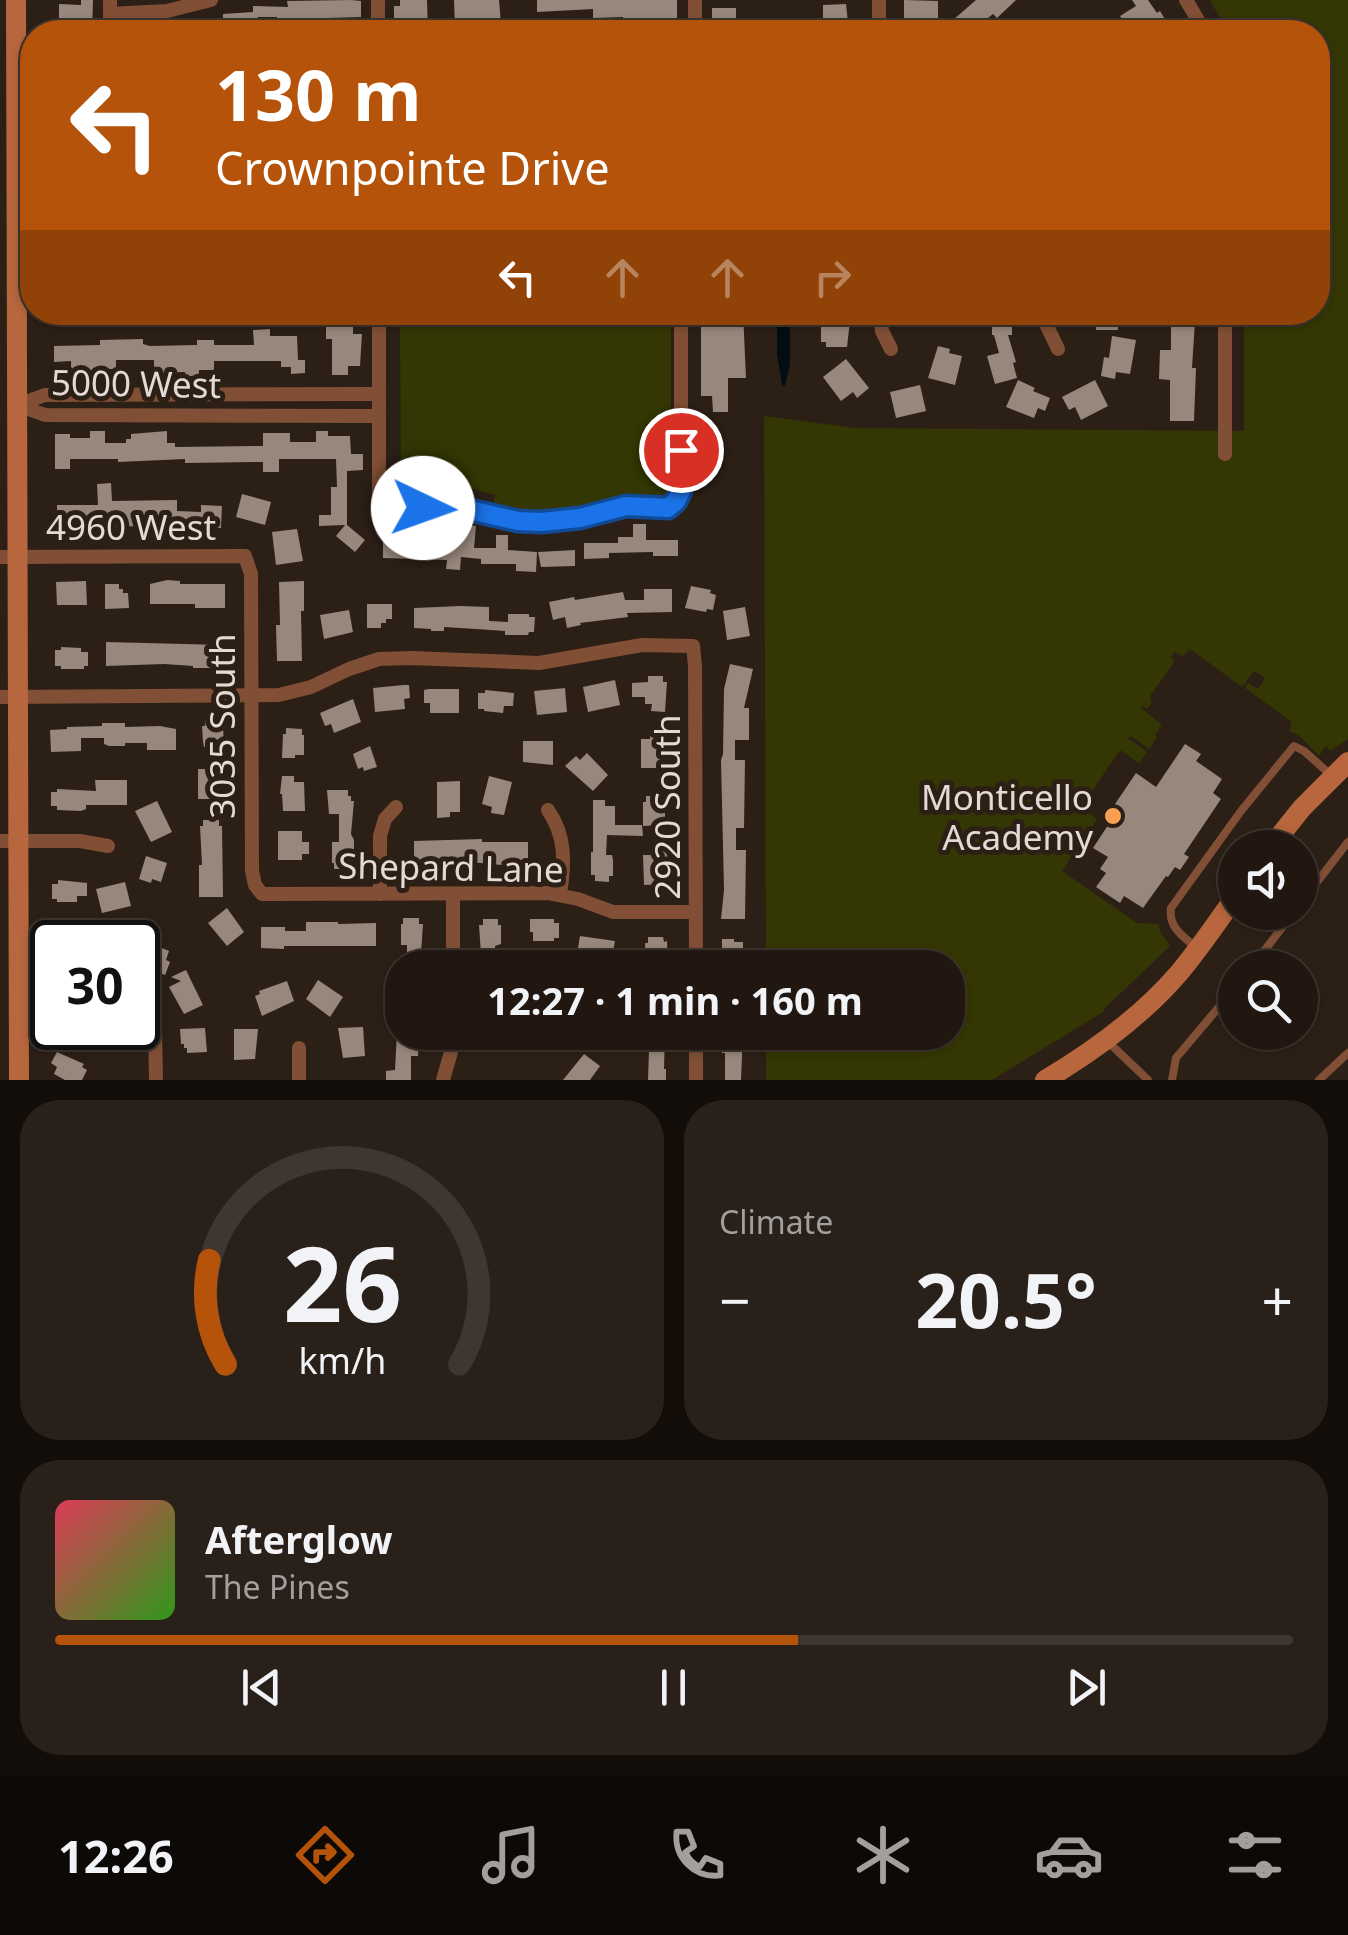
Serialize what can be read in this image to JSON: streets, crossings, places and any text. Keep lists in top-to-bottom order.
{
  "streets": {
    "street": [
      "5000 West",
      "4960 West",
      "3035 South",
      "2920 South",
      "Shepard Lane"
    ]
  },
  "crossings": [
    ["4960 West", "3035 South"],
    ["3035 South", "2920 South"],
    ["3035 South", "Shepard Lane"],
    ["2920 South", "Shepard Lane"]
  ],
  "places": ["Monticello Academy"],
  "page": {
    "turn": ["130 m", "Crownpointe Drive"],
    "limit": "30",
    "trip": "12:27 · 1 min · 160 m",
    "tile": "Climate",
    "heat": ["−", "20.5°", "+"],
    "song": ["Afterglow", "The Pines"],
    "tabs": "12:26",
    "gauge": ["26", "km/h"]
  }
}
